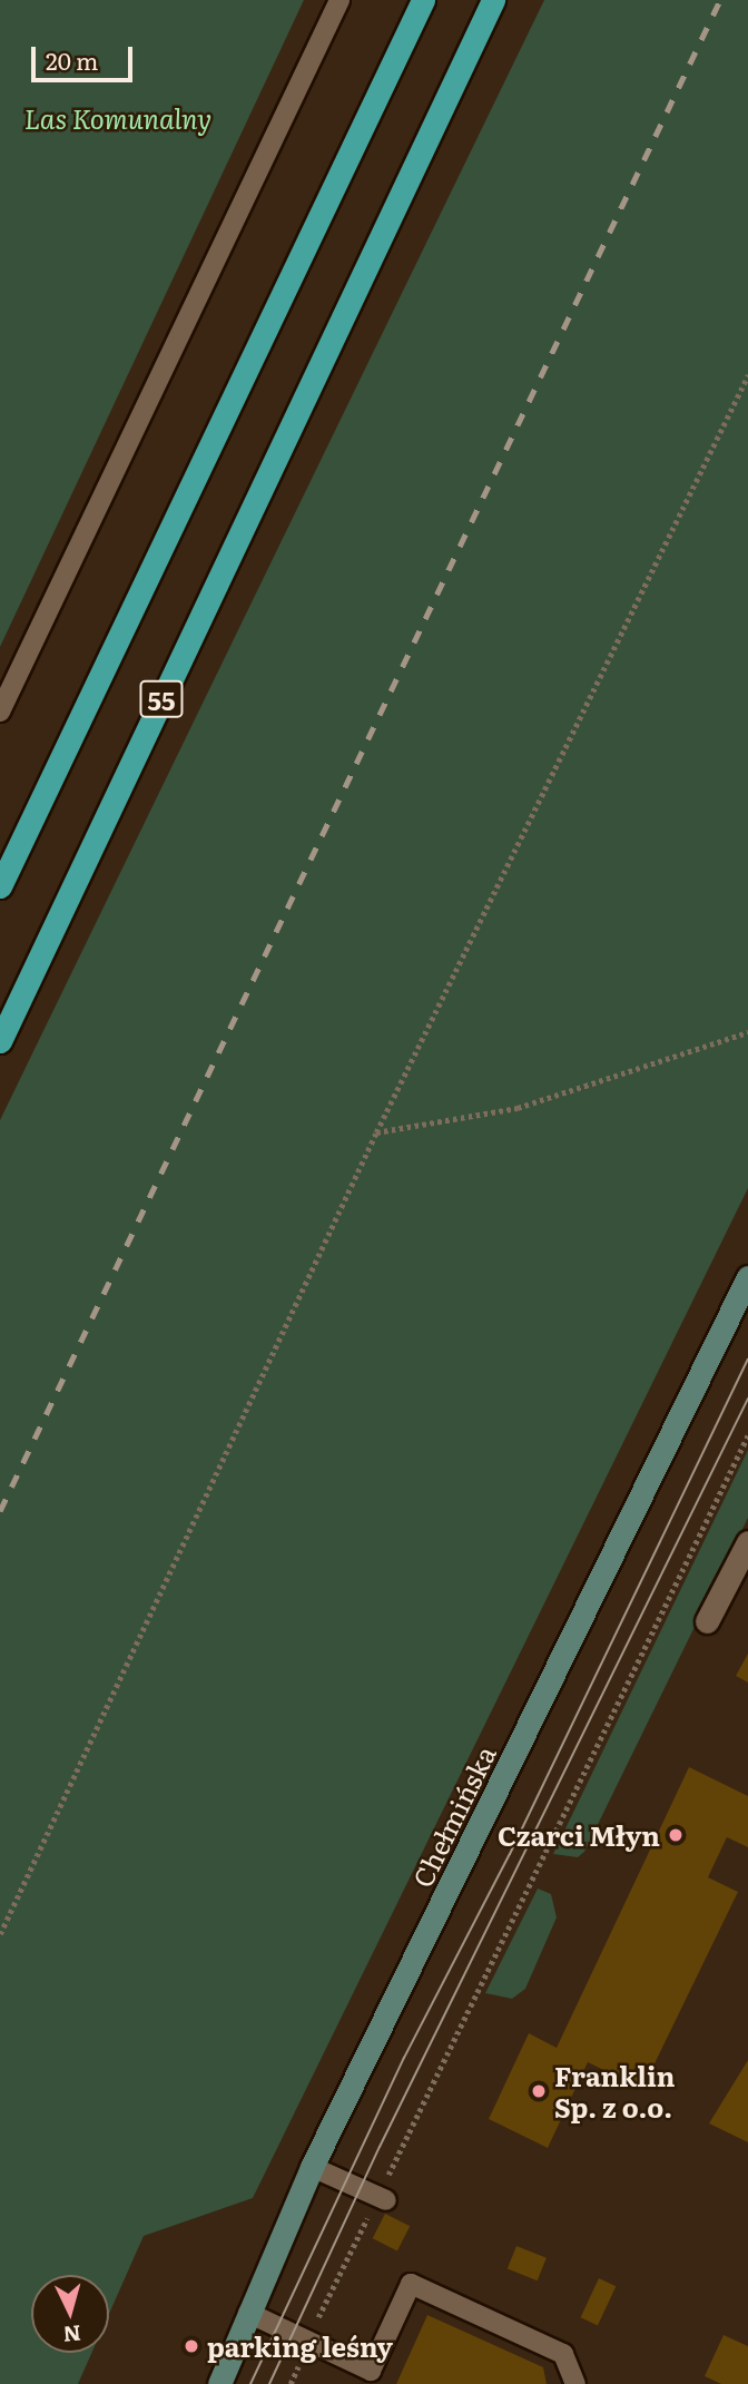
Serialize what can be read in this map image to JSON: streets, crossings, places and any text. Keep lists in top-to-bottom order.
{
  "streets": {
    "main road": ["55", "Chełmińska"]
  },
  "parks": ["Las Komunalny"],
  "places": ["Czarci Młyn", "Franklin Sp. z o.o.", "parking leśny"],
  "scale_bar": "20 m",
  "north": "bottom"
}
